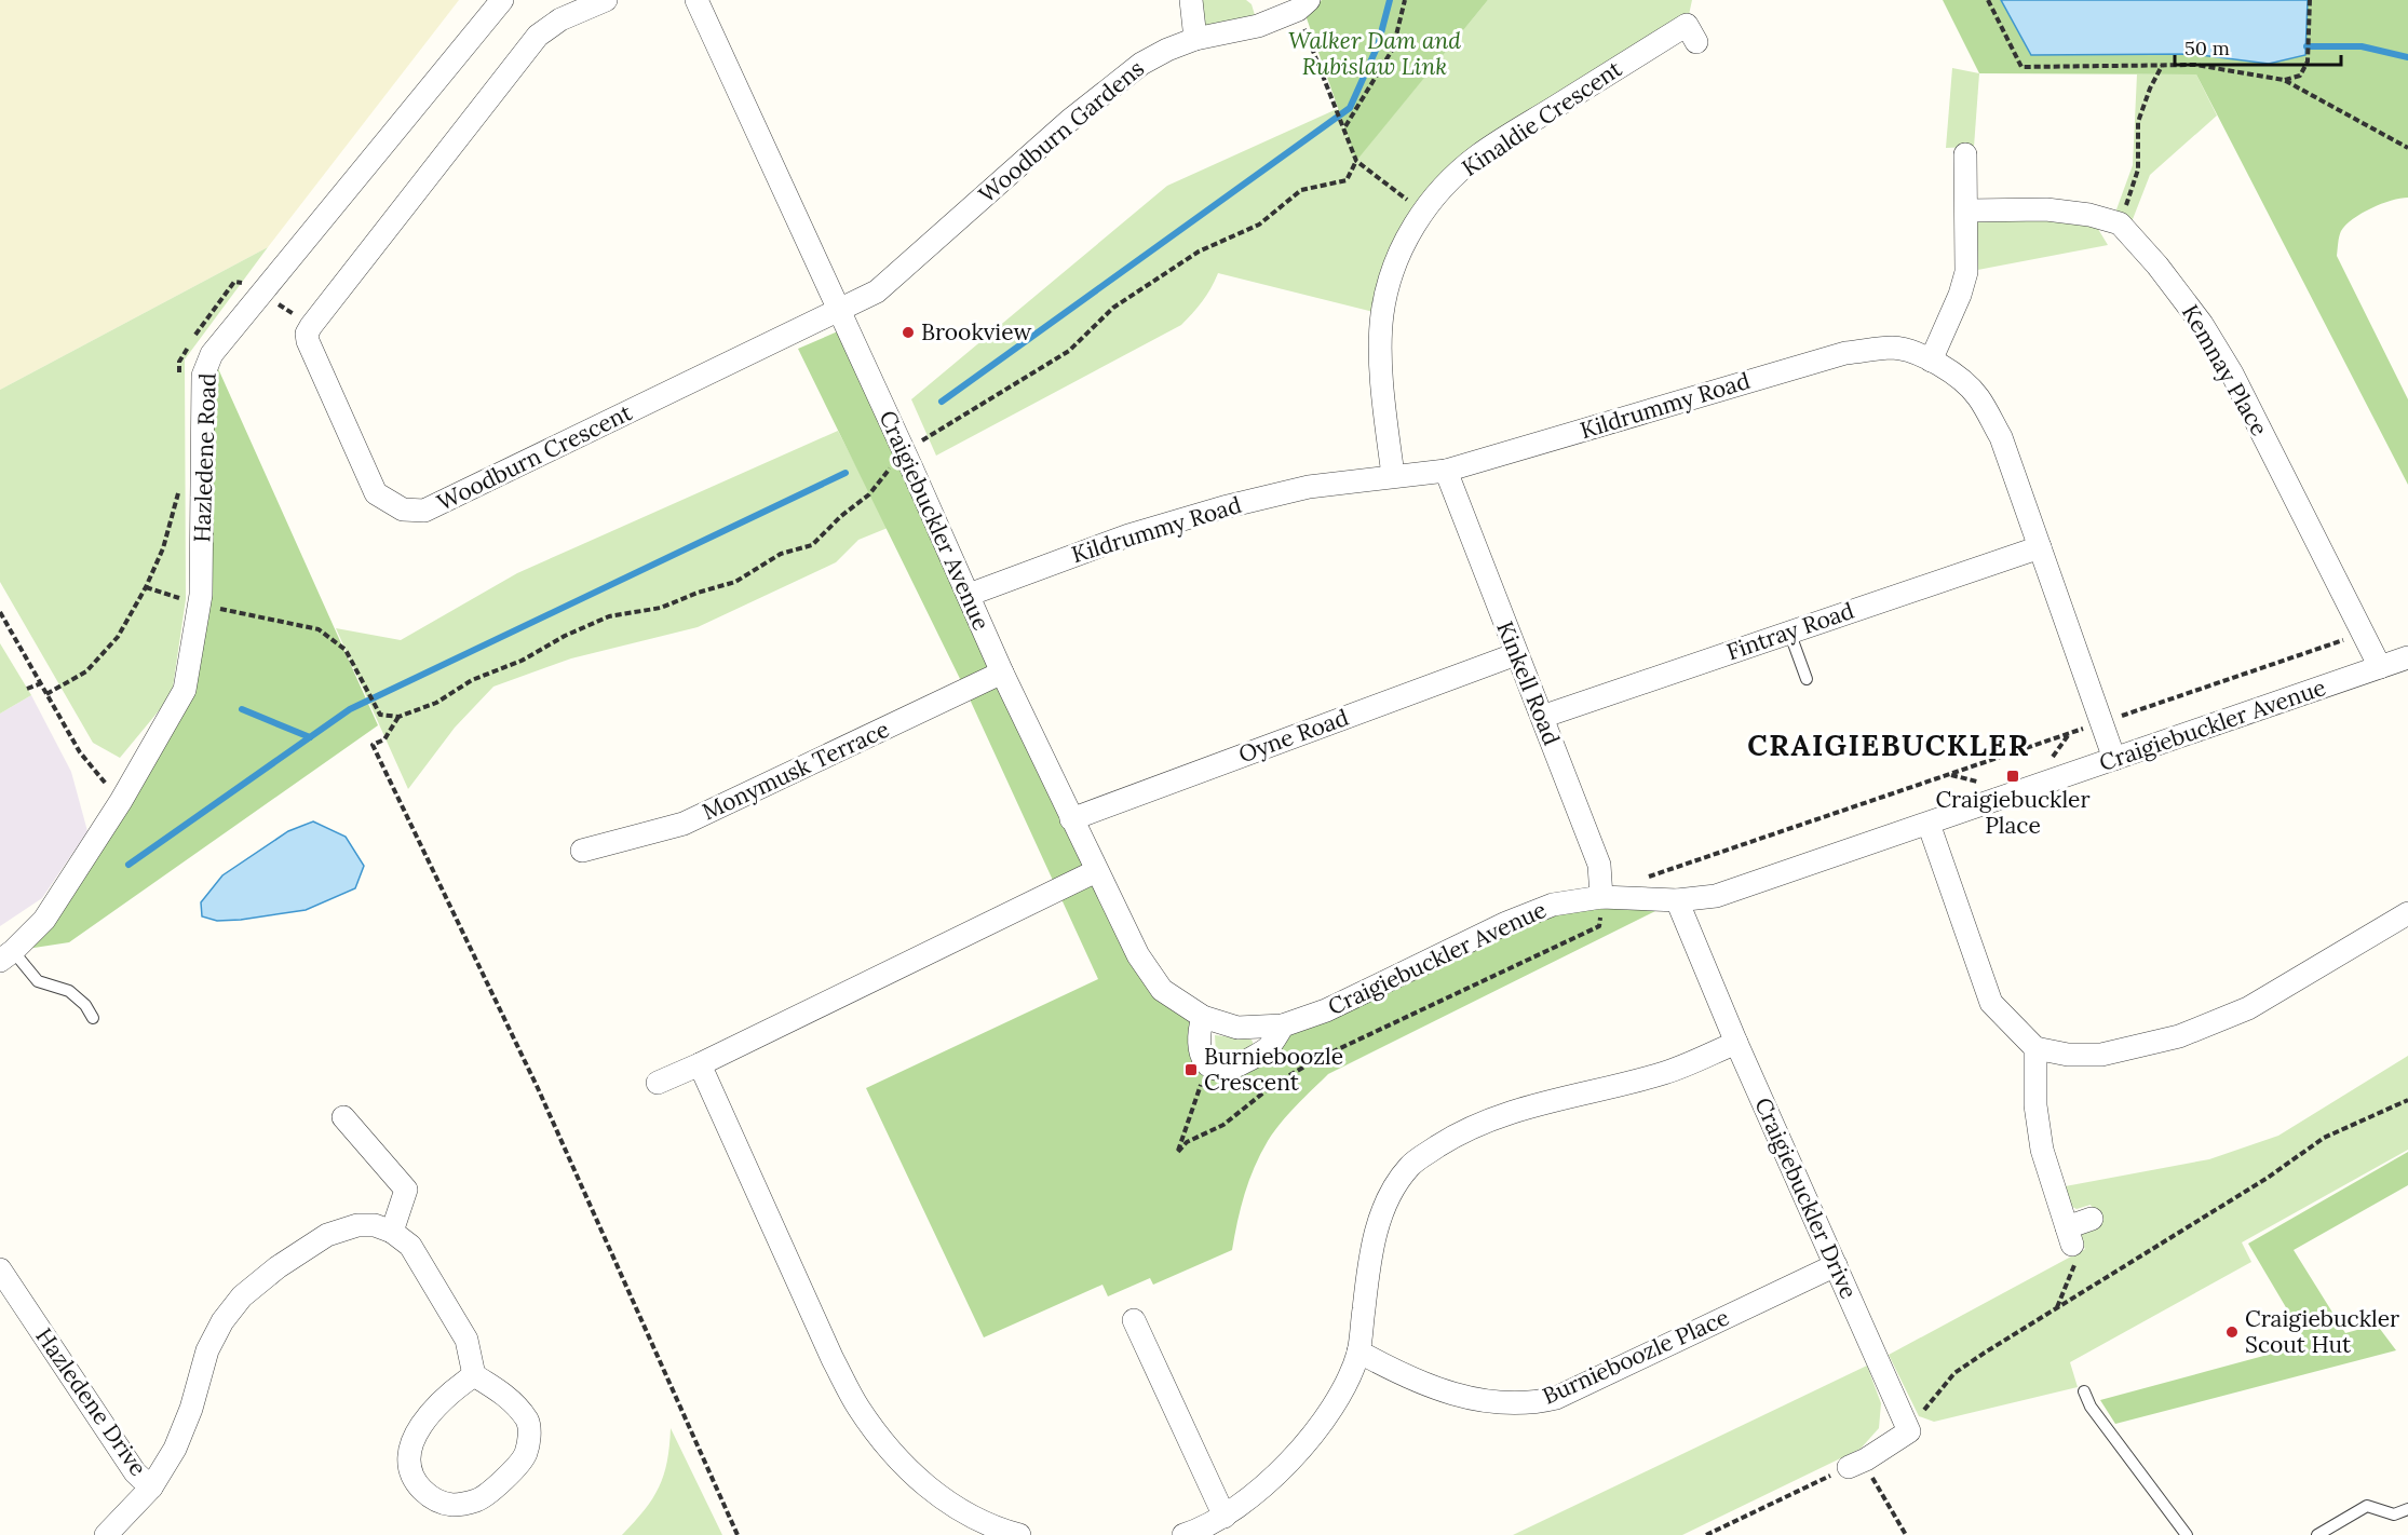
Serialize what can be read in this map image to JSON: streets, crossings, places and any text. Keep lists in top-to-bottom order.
{
  "streets": {
    "street": [
      "Kinaldie Crescent",
      "Woodburn Gardens",
      "Kemnay Place",
      "Kildrummy Road",
      "Hazledene Road",
      "Woodburn Crescent",
      "Craigiebuckler Avenue",
      "Fintray Road",
      "Kinkell Road",
      "Oyne Road",
      "Monymusk Terrace",
      "Craigiebuckler Drive",
      "Burnieboozle Place",
      "Hazledene Drive"
    ]
  },
  "crossings": [
    ["Kinaldie Crescent", "Kildrummy Road"],
    ["Woodburn Gardens", "Woodburn Crescent"],
    ["Woodburn Gardens", "Craigiebuckler Avenue"],
    ["Kemnay Place", "Craigiebuckler Avenue"],
    ["Kildrummy Road", "Craigiebuckler Avenue"],
    ["Kildrummy Road", "Fintray Road"],
    ["Kildrummy Road", "Kinkell Road"],
    ["Woodburn Crescent", "Craigiebuckler Avenue"],
    ["Craigiebuckler Avenue", "Kinkell Road"],
    ["Craigiebuckler Avenue", "Oyne Road"],
    ["Craigiebuckler Avenue", "Monymusk Terrace"],
    ["Craigiebuckler Avenue", "Craigiebuckler Drive"],
    ["Fintray Road", "Kinkell Road"],
    ["Kinkell Road", "Oyne Road"],
    ["Craigiebuckler Drive", "Burnieboozle Place"]
  ],
  "districts": ["CRAIGIEBUCKLER"],
  "parks": ["Walker Dam and Rubislaw Link"],
  "places": {
    "other": ["Brookview", "Craigiebuckler Scout Hut"],
    "transit": ["Craigiebuckler Place", "Burnieboozle Crescent"]
  },
  "scale_bar": "50 m"
}
